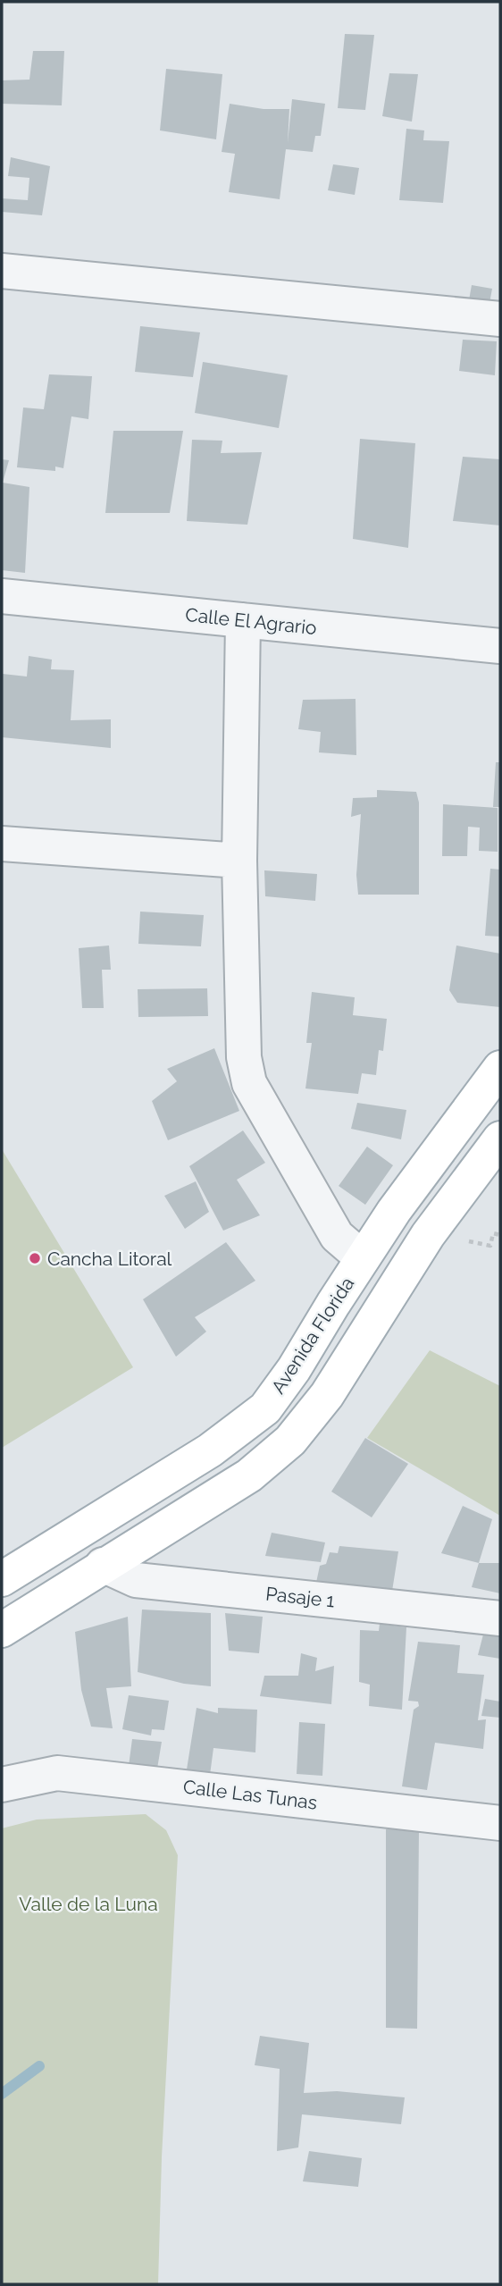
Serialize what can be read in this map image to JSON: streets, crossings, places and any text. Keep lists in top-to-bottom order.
{
  "streets": {
    "main road": ["Avenida Florida"],
    "street": ["Calle El Agrario", "Pasaje 1", "Calle Las Tunas"]
  },
  "parks": ["Valle de la Luna"],
  "places": ["Cancha Litoral"]
}
